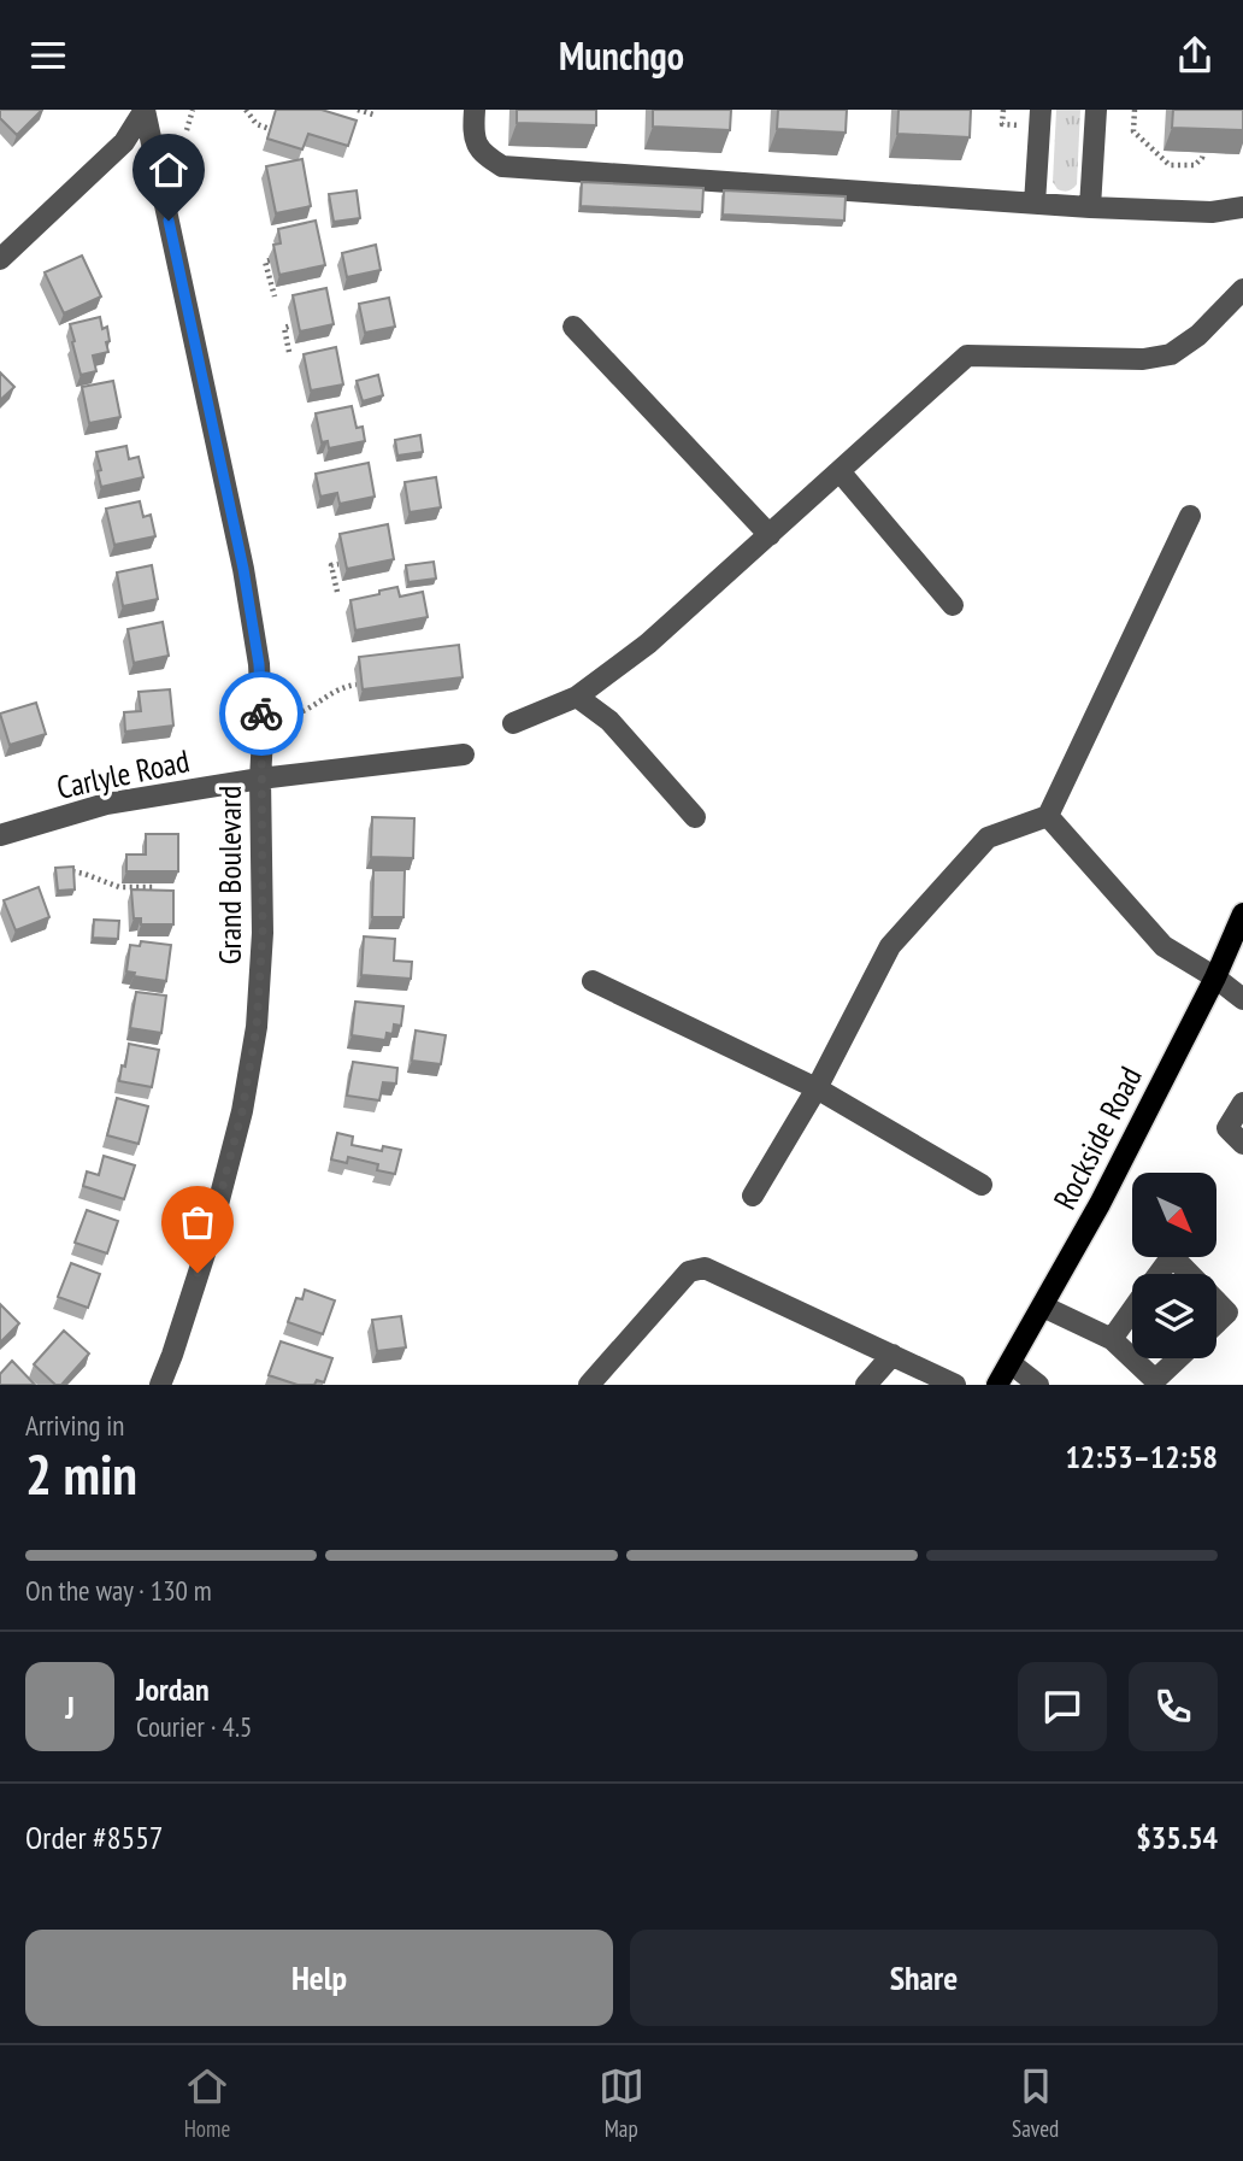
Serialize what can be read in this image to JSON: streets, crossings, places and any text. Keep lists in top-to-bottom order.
{
  "streets": {
    "main road": ["Rockside Road"],
    "street": ["Carlyle Road", "Grand Boulevard"]
  },
  "crossings": [
    ["Carlyle Road", "Grand Boulevard"]
  ],
  "north": "bottom right",
  "page": {
    "header": "Munchgo",
    "heading": ["2 min", "Arriving in", "12:53–12:58"],
    "panel": [
      "Jordan",
      "Courier · 4.5",
      "Order #8557",
      "$35.54"
    ],
    "bar": "On the way · 130 m",
    "round": "J",
    "buttons": ["Help", "Share"],
    "tabs": ["Home", "Map", "Saved"]
  }
}
